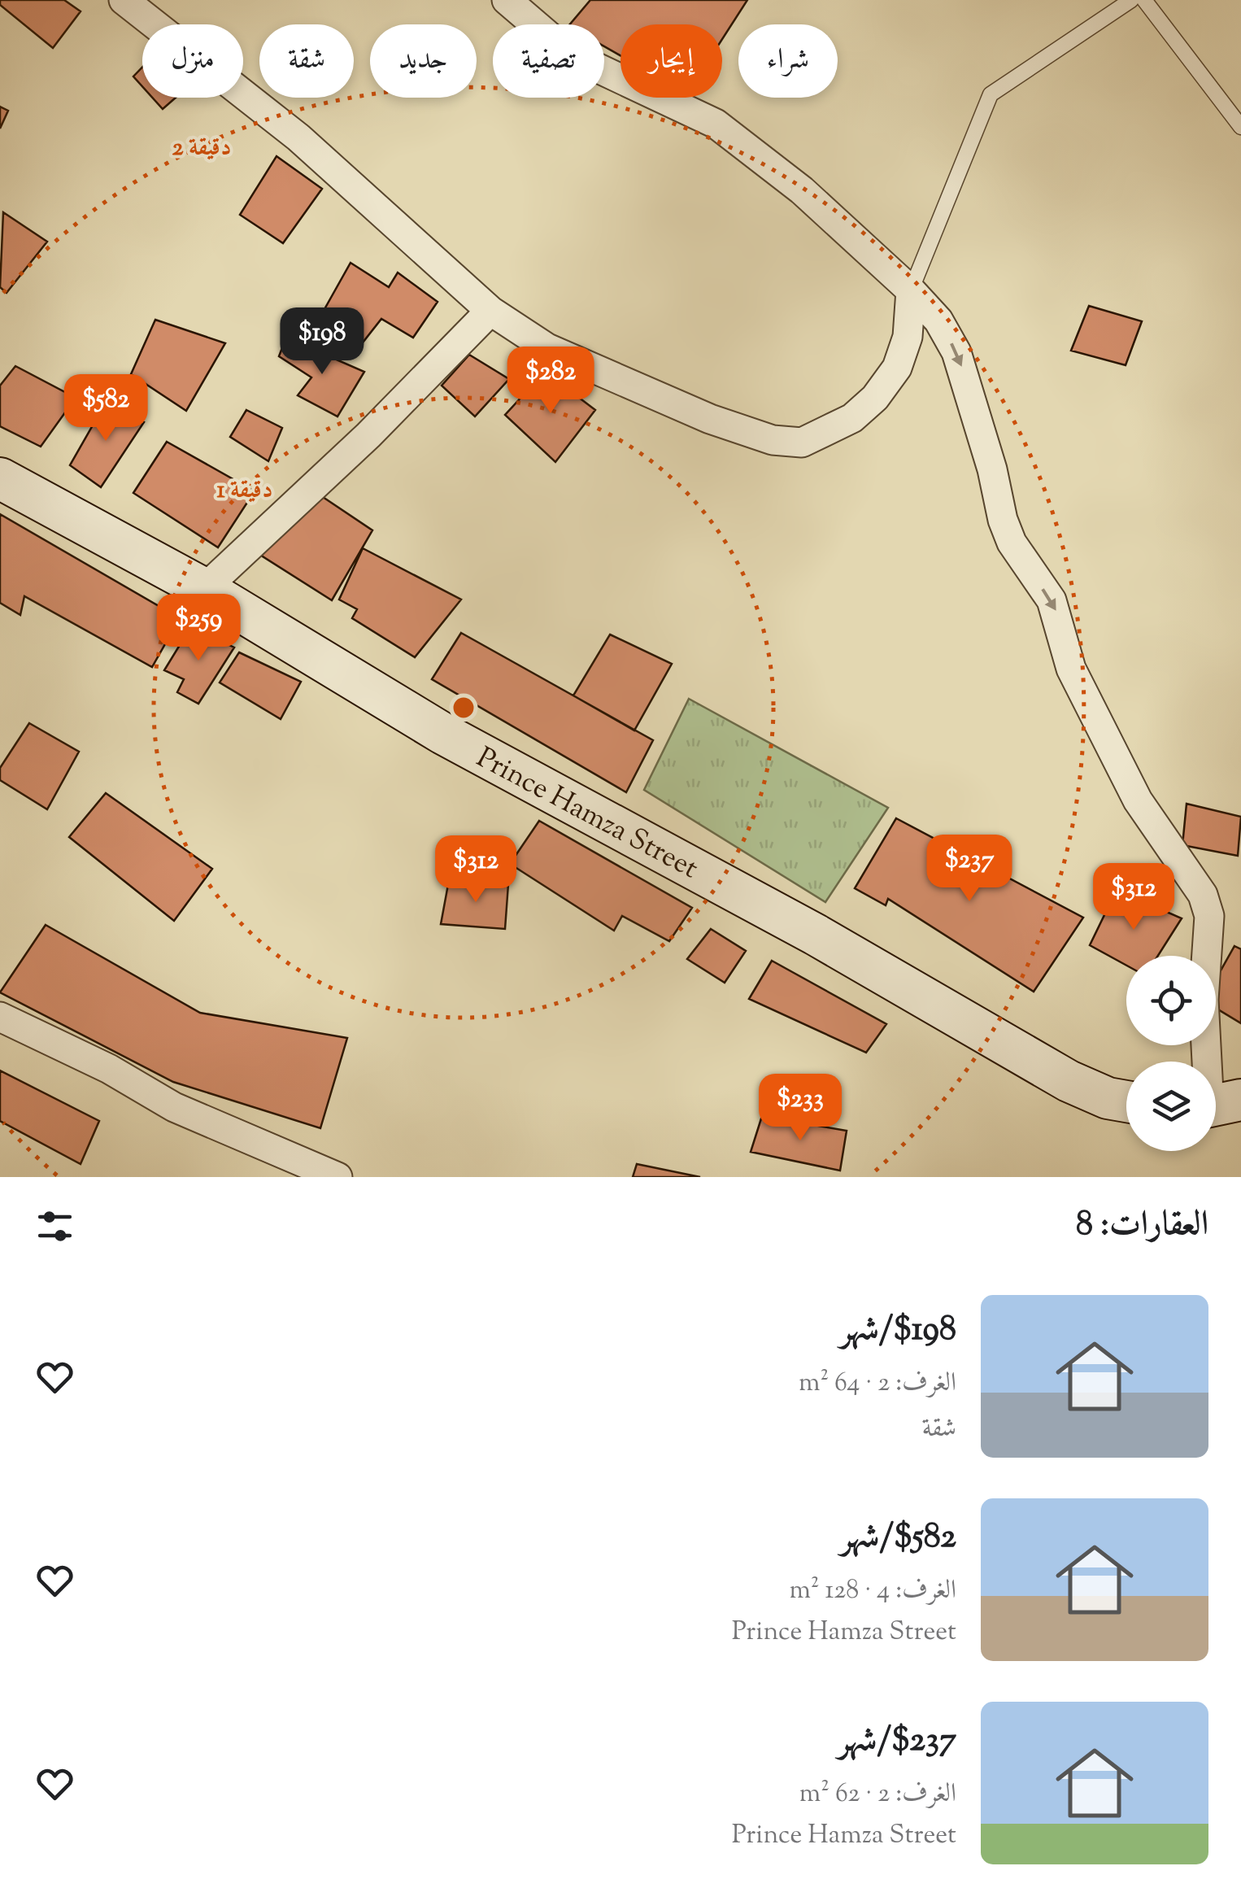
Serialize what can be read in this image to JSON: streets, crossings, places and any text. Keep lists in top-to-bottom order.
{
  "streets": {
    "main road": ["Prince Hamza Street"]
  },
  "page": {
    "chip": [
      "شراء",
      "إيجار",
      "تصفية",
      "جديد",
      "شقة",
      "منزل"
    ],
    "price": [
      "$198",
      "$282",
      "$582",
      "$259",
      "$237",
      "$312",
      "$312",
      "$233"
    ],
    "heading": "العقارات: 8",
    "list": [
      {
        "name": "$198/شهر",
        "note": "الغرف: 2 · 64 m² · شقة"
      },
      {
        "name": "$582/شهر",
        "note": "الغرف: 4 · 128 m² · Prince Hamza Street"
      },
      {
        "name": "$237/شهر",
        "note": "الغرف: 2 · 62 m² · Prince Hamza Street"
      }
    ]
  },
  "rings": ["2 دقيقة", "1 دقيقة"]
}
